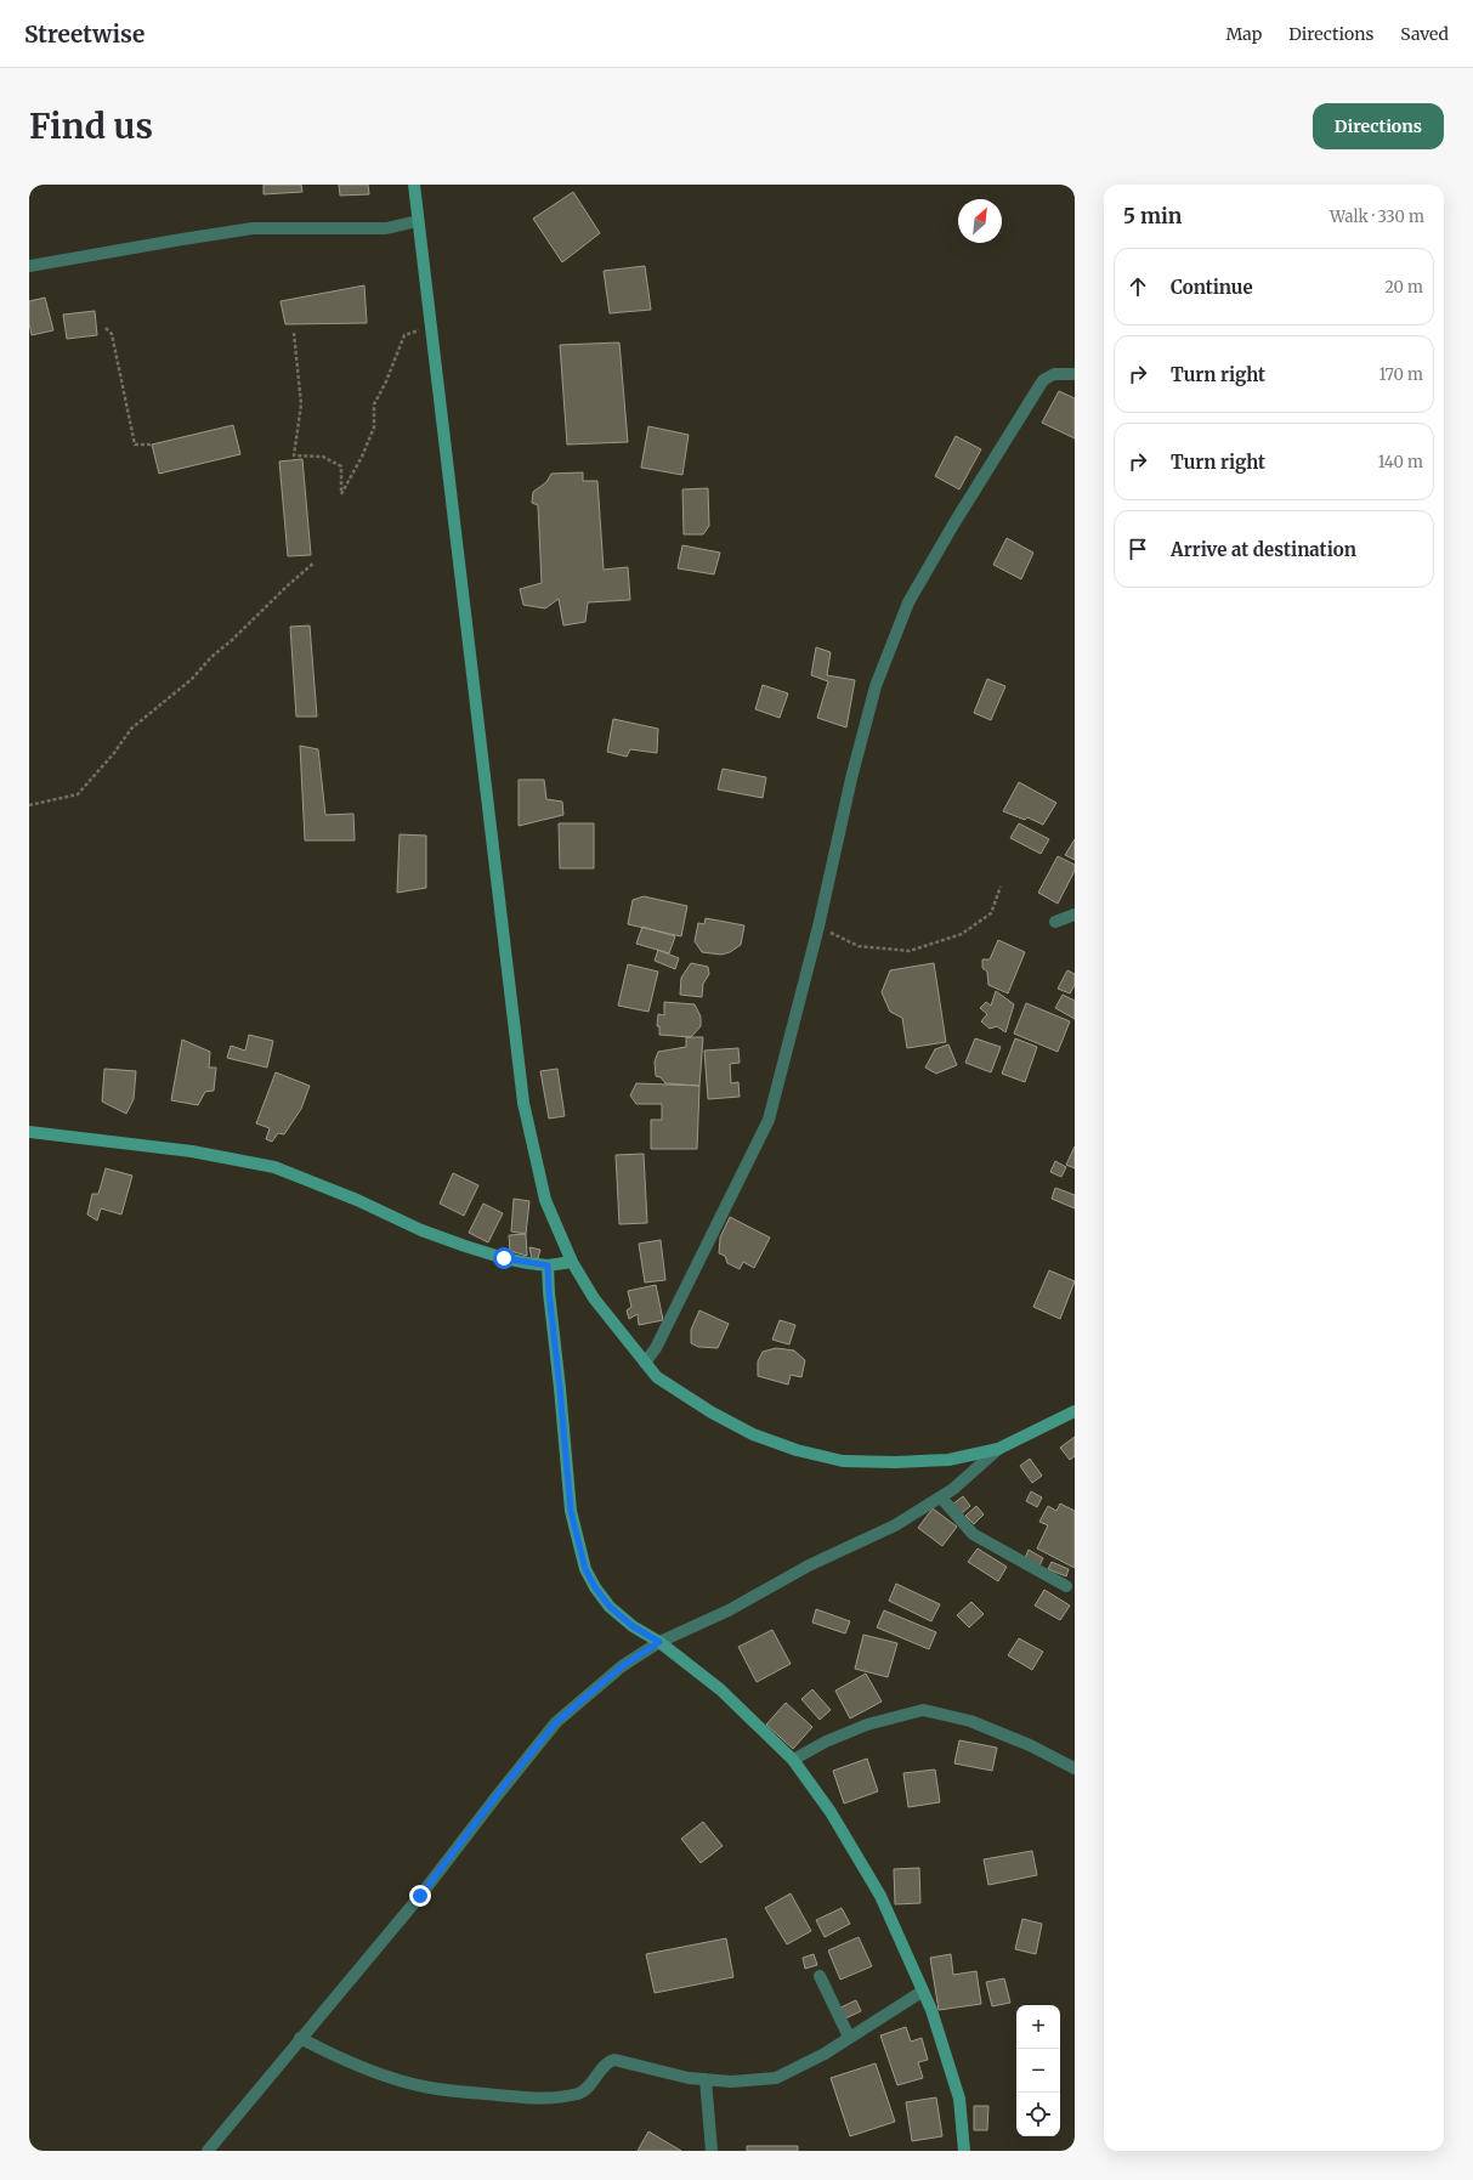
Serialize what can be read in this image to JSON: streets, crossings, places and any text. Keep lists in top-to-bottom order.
{
  "north": "top right",
  "page": {
    "header": "Streetwise",
    "nav": ["Map", "Directions", "Saved"],
    "buttons": "Directions",
    "title": "Find us",
    "heading": ["5 min", "Walk · 330 m"],
    "list": [
      ["Continue", "20 m"],
      ["Turn right", "170 m"],
      ["Turn right", "140 m"],
      "Arrive at destination"
    ],
    "map_buttons": ["+", "−"]
  }
}
